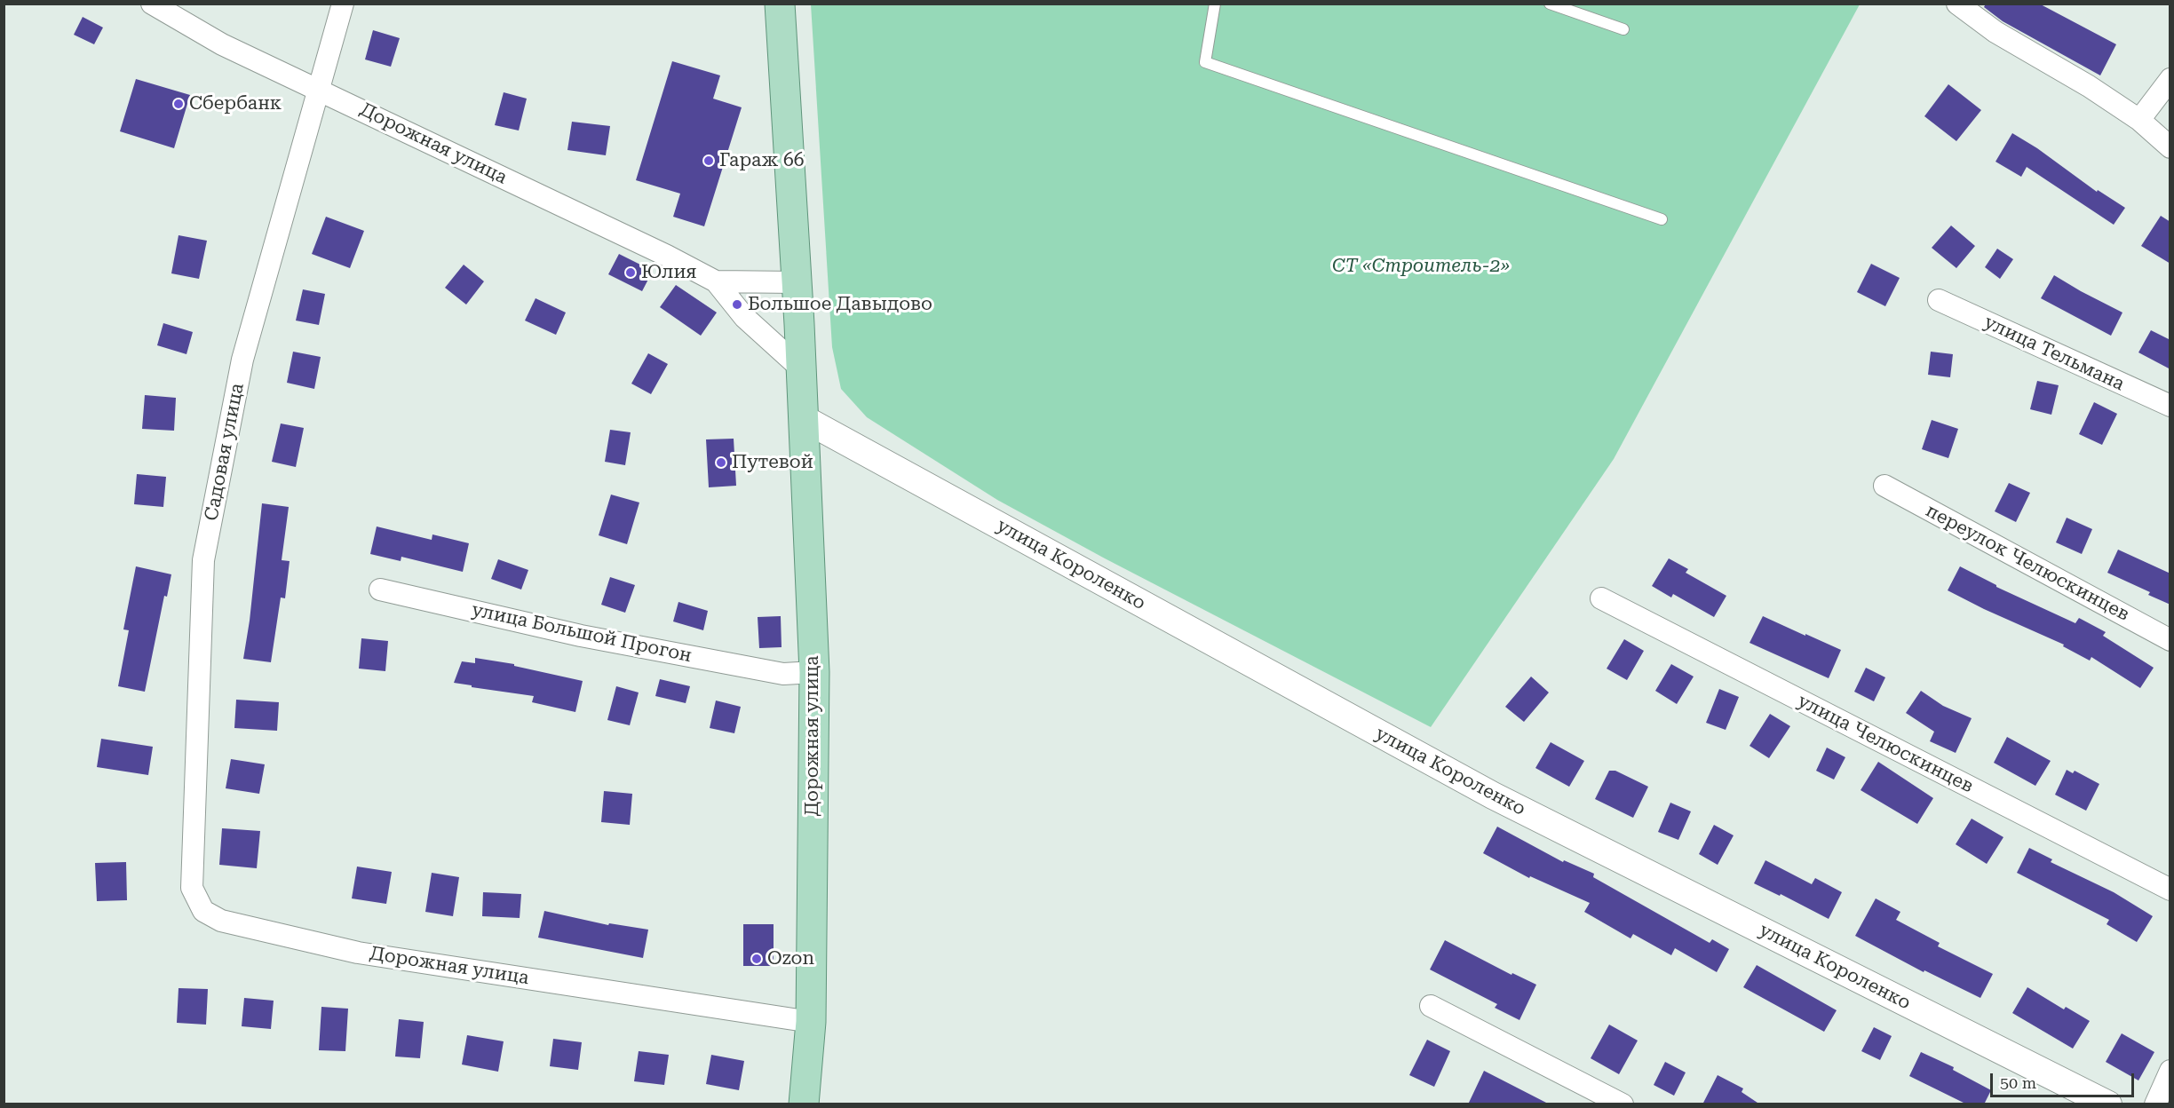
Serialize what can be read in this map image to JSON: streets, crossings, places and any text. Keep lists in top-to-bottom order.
{
  "streets": {
    "main road": ["Дорожная улица"],
    "street": [
      "улица Тельмана",
      "Садовая улица",
      "переулок Челюскинцев",
      "улица Короленко",
      "улица Большой Прогон",
      "улица Челюскинцев"
    ]
  },
  "crossings": [
    ["Дорожная улица", "Садовая улица"],
    ["Дорожная улица", "улица Короленко"],
    ["Дорожная улица", "улица Большой Прогон"]
  ],
  "parks": ["СТ «Строитель-2»"],
  "places": [
    "Сбербанк",
    "Гараж 66",
    "Юлия",
    "Большое Давыдово",
    "Путевой",
    "Ozon"
  ],
  "scale_bar": "50 m"
}
